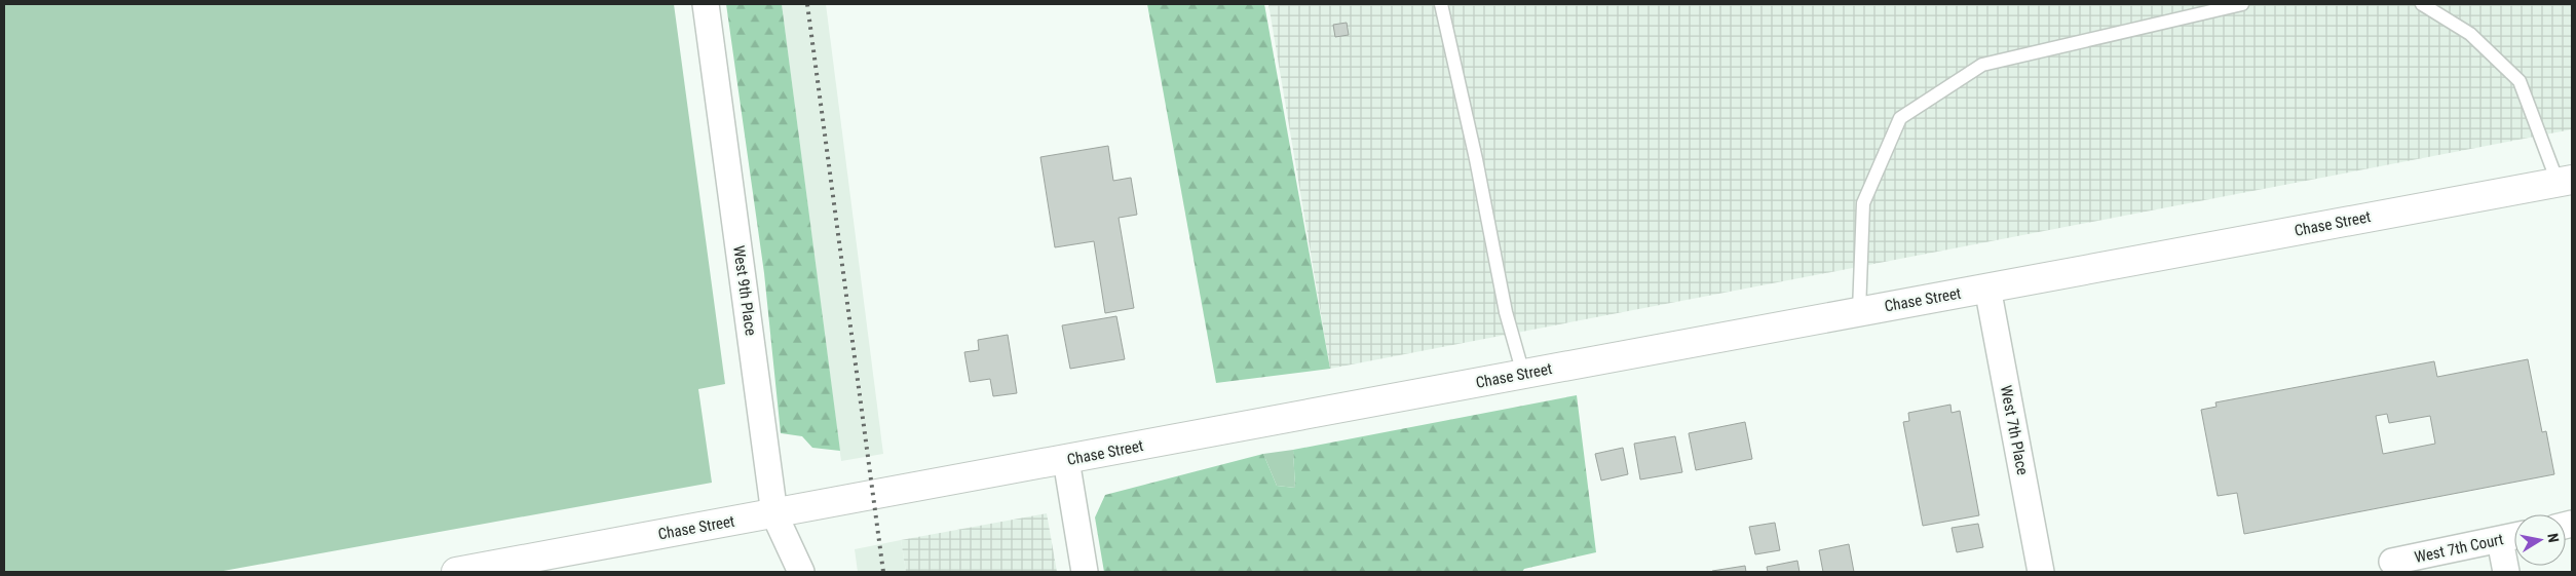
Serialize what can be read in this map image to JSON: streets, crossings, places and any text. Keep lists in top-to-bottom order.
{
  "streets": {
    "street": [
      "Chase Street",
      "West 9th Place",
      "West 7th Place",
      "West 7th Court"
    ]
  },
  "crossings": [
    ["Chase Street", "West 9th Place"],
    ["Chase Street", "West 7th Place"]
  ],
  "north": "right"
}
